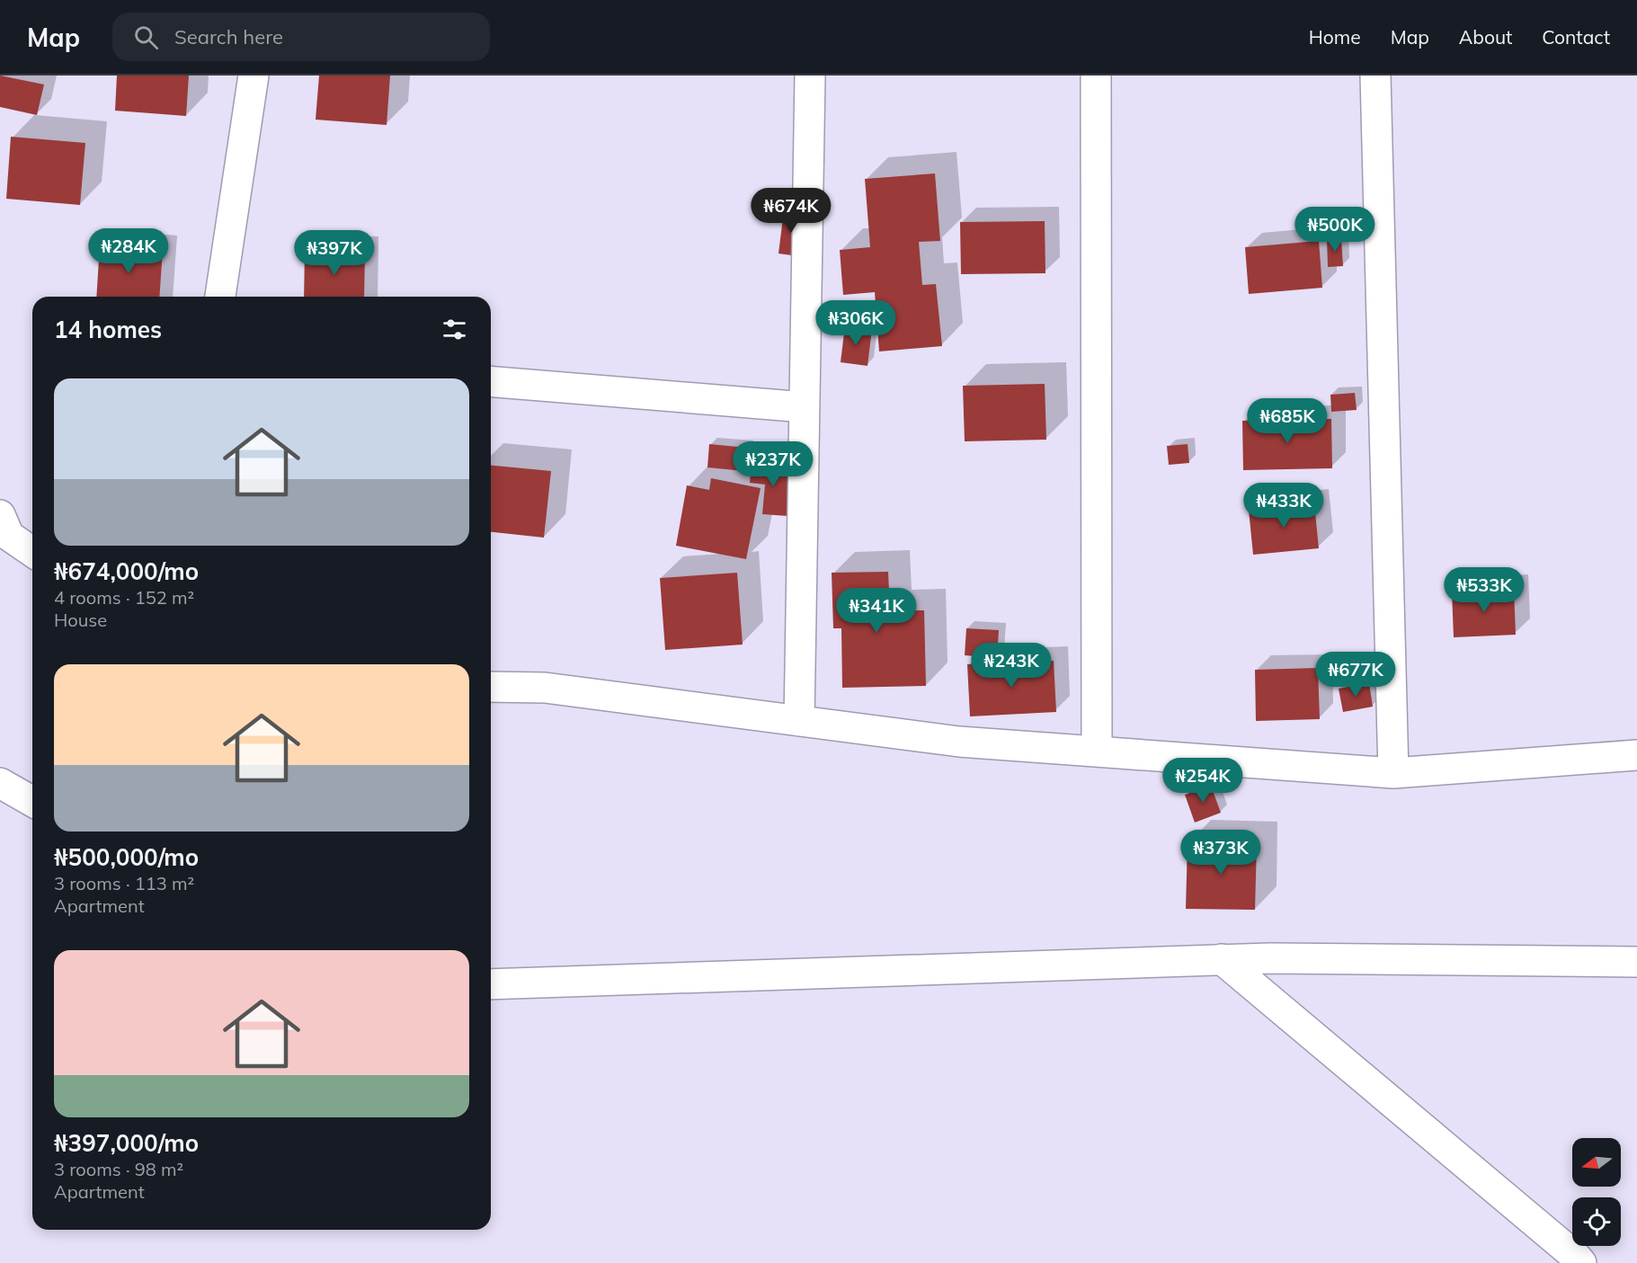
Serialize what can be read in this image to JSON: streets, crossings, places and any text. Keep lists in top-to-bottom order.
{
  "north": "left",
  "page": {
    "header": "Map",
    "search": "Search here",
    "nav": [
      "Home",
      "Map",
      "About",
      "Contact"
    ],
    "price": [
      "₦674K",
      "₦500K",
      "₦284K",
      "₦397K",
      "₦306K",
      "₦685K",
      "₦237K",
      "₦433K",
      "₦533K",
      "₦341K",
      "₦243K",
      "₦677K",
      "₦254K",
      "₦373K"
    ],
    "heading": "14 homes",
    "list": [
      {
        "name": "₦674,000/mo",
        "note": "4 rooms · 152 m² · House"
      },
      {
        "name": "₦500,000/mo",
        "note": "3 rooms · 113 m² · Apartment"
      },
      {
        "name": "₦397,000/mo",
        "note": "3 rooms · 98 m² · Apartment"
      }
    ]
  }
}
